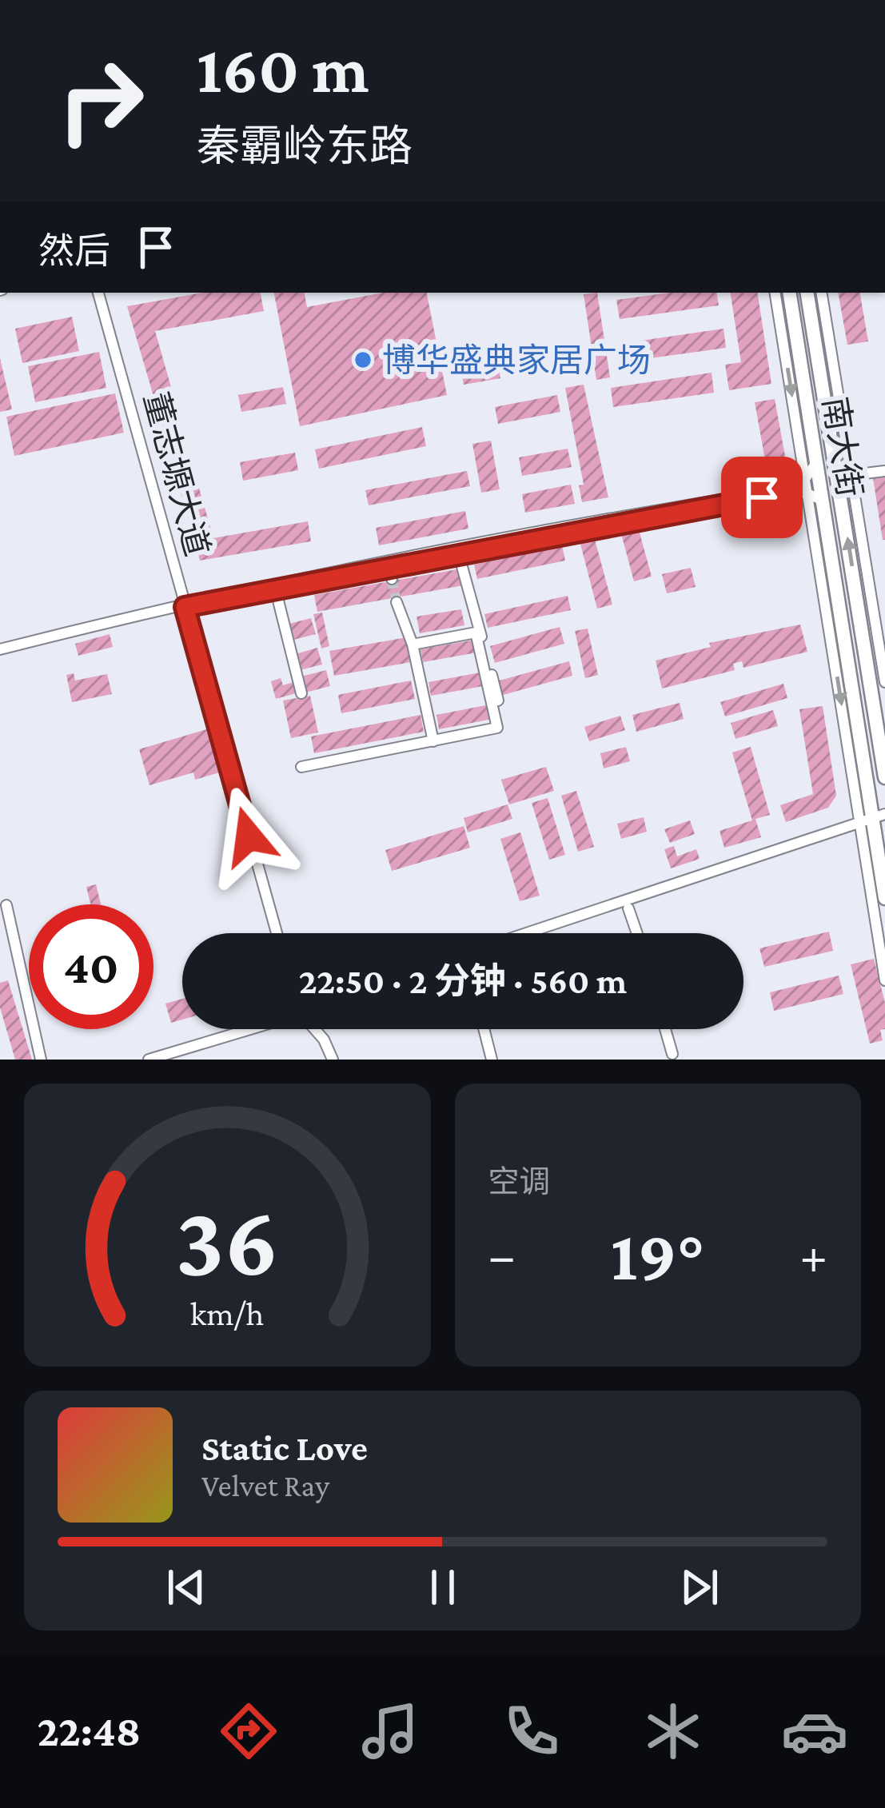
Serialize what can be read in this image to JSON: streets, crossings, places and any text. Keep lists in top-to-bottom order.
{
  "streets": {
    "main road": ["南大街"],
    "street": ["董志塬大道"]
  },
  "places": ["博华盛典家居广场"],
  "page": {
    "turn": ["160 m", "秦霸岭东路"],
    "then": "然后",
    "limit": "40",
    "trip": "22:50 · 2 分钟 · 560 m",
    "tile": "空调",
    "heat": ["−", "19°", "+"],
    "song": ["Static Love", "Velvet Ray"],
    "tabs": "22:48",
    "gauge": ["36", "km/h"]
  }
}
